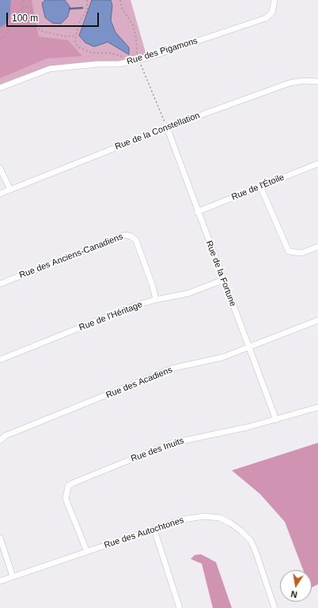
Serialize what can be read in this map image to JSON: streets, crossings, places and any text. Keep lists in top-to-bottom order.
{
  "streets": {
    "street": [
      "Rue des Pigamons",
      "Rue de la Constellation",
      "Rue de l'Étoile",
      "Rue des Anciens-Canadiens",
      "Rue de la Fortune",
      "Rue de l'Héritage",
      "Rue des Acadiens",
      "Rue des Inuits",
      "Rue des Autochtones"
    ]
  },
  "crossings": [
    ["Rue de la Constellation", "Rue de la Fortune"],
    ["Rue de l'Étoile", "Rue de la Fortune"],
    ["Rue des Anciens-Canadiens", "Rue de l'Héritage"],
    ["Rue de la Fortune", "Rue de l'Héritage"],
    ["Rue de la Fortune", "Rue des Acadiens"],
    ["Rue de la Fortune", "Rue des Inuits"],
    ["Rue des Inuits", "Rue des Autochtones"]
  ],
  "scale_bar": "100 m",
  "north": "bottom"
}
